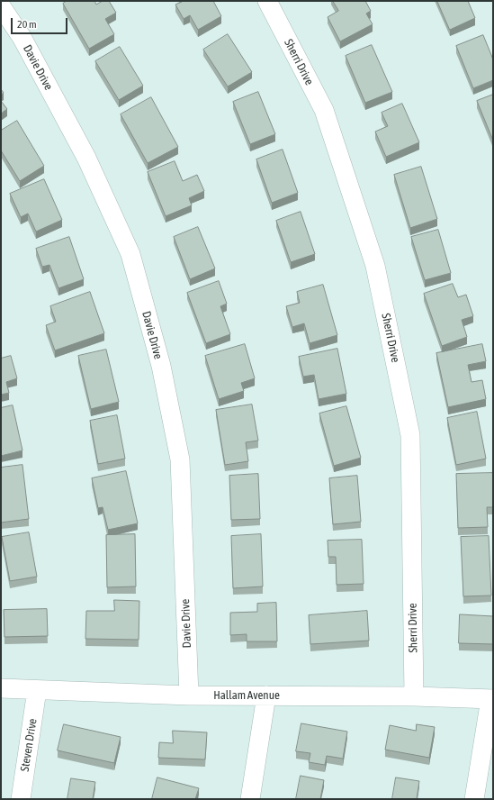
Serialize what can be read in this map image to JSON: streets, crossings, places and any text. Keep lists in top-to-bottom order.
{
  "streets": {
    "street": [
      "Sherri Drive",
      "Davie Drive",
      "Hallam Avenue",
      "Steven Drive"
    ]
  },
  "crossings": [
    ["Sherri Drive", "Hallam Avenue"],
    ["Davie Drive", "Hallam Avenue"],
    ["Hallam Avenue", "Steven Drive"]
  ],
  "scale_bar": "20 m"
}
